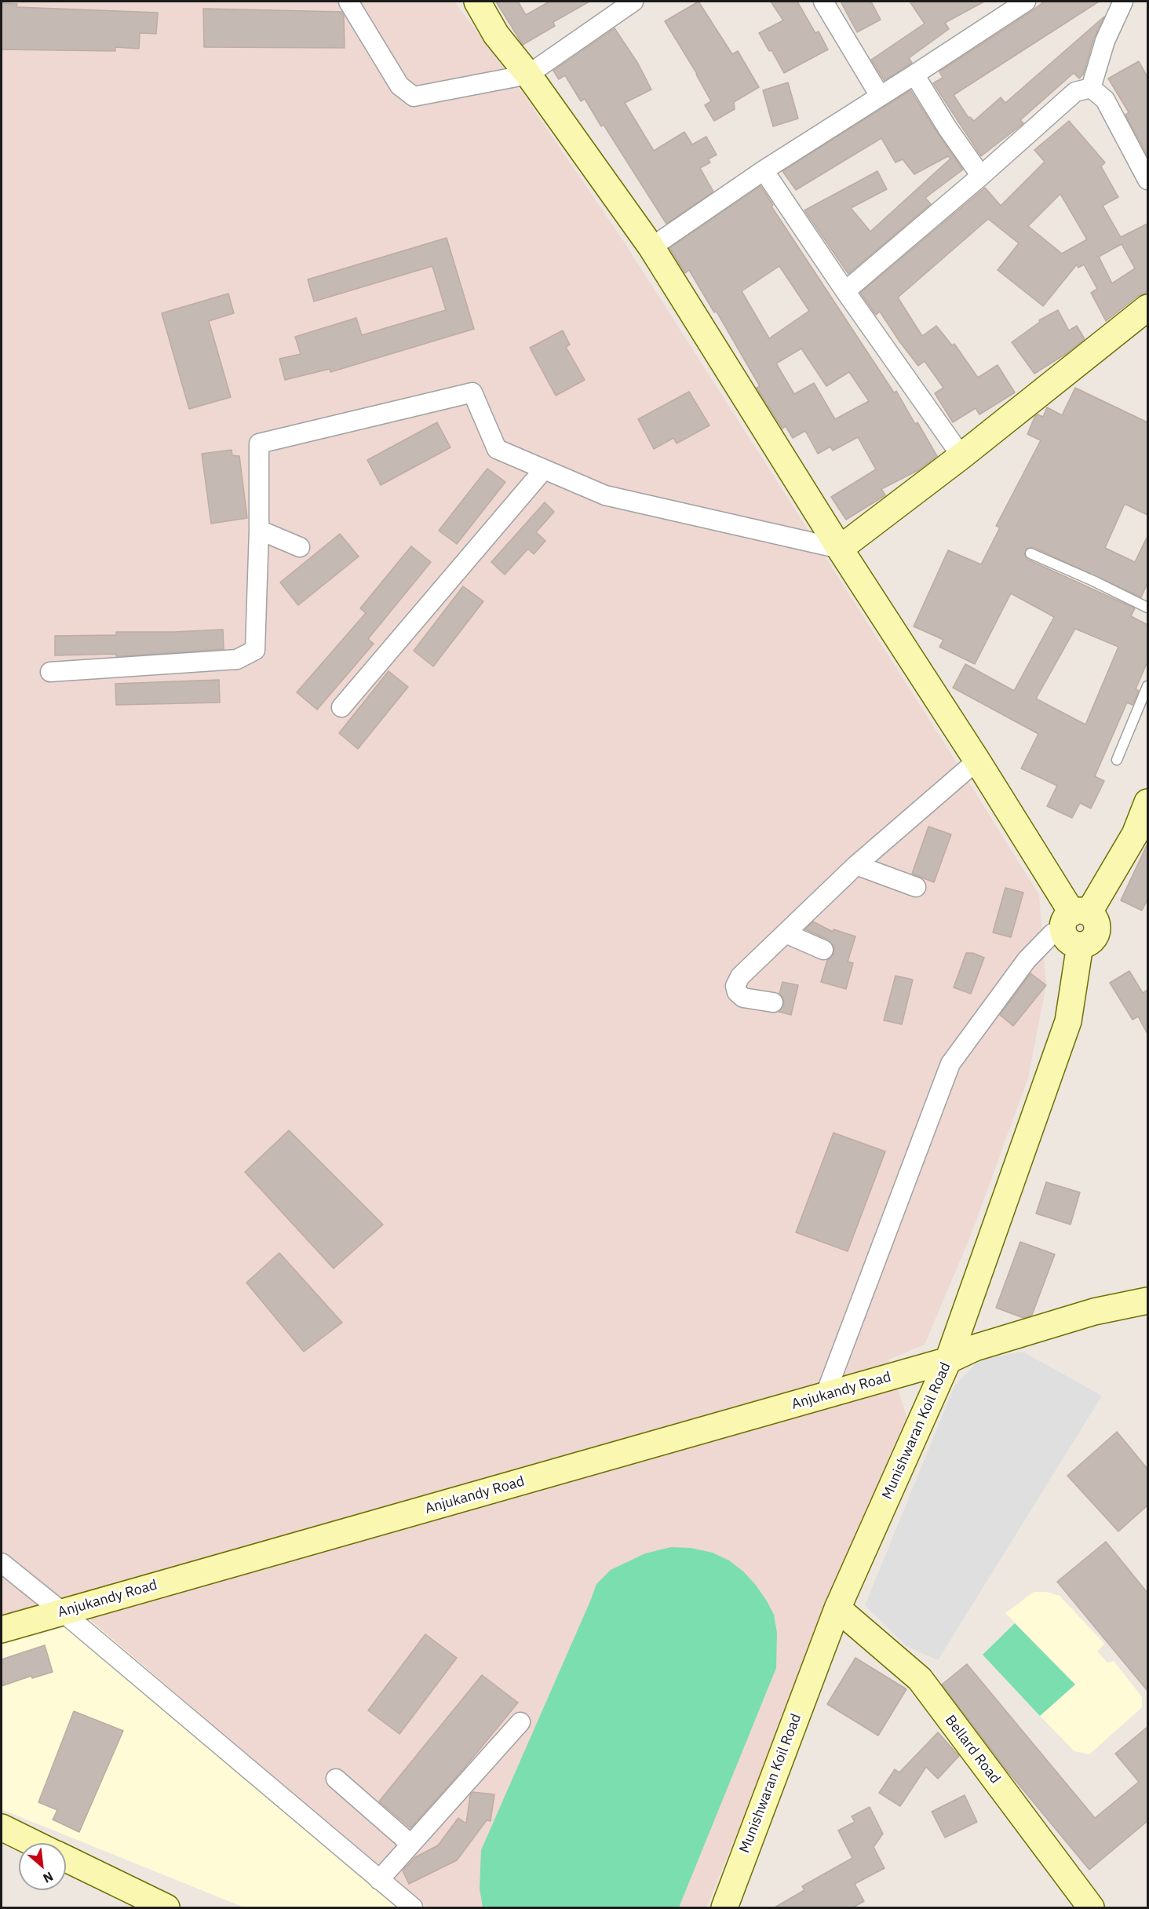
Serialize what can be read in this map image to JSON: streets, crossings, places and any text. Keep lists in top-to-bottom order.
{
  "streets": {
    "street": ["Anjukandy Road", "Munishwaran Koil Road", "Bellard Road"]
  },
  "crossings": [
    ["Anjukandy Road", "Munishwaran Koil Road"],
    ["Munishwaran Koil Road", "Bellard Road"]
  ],
  "north": "bottom right"
}
